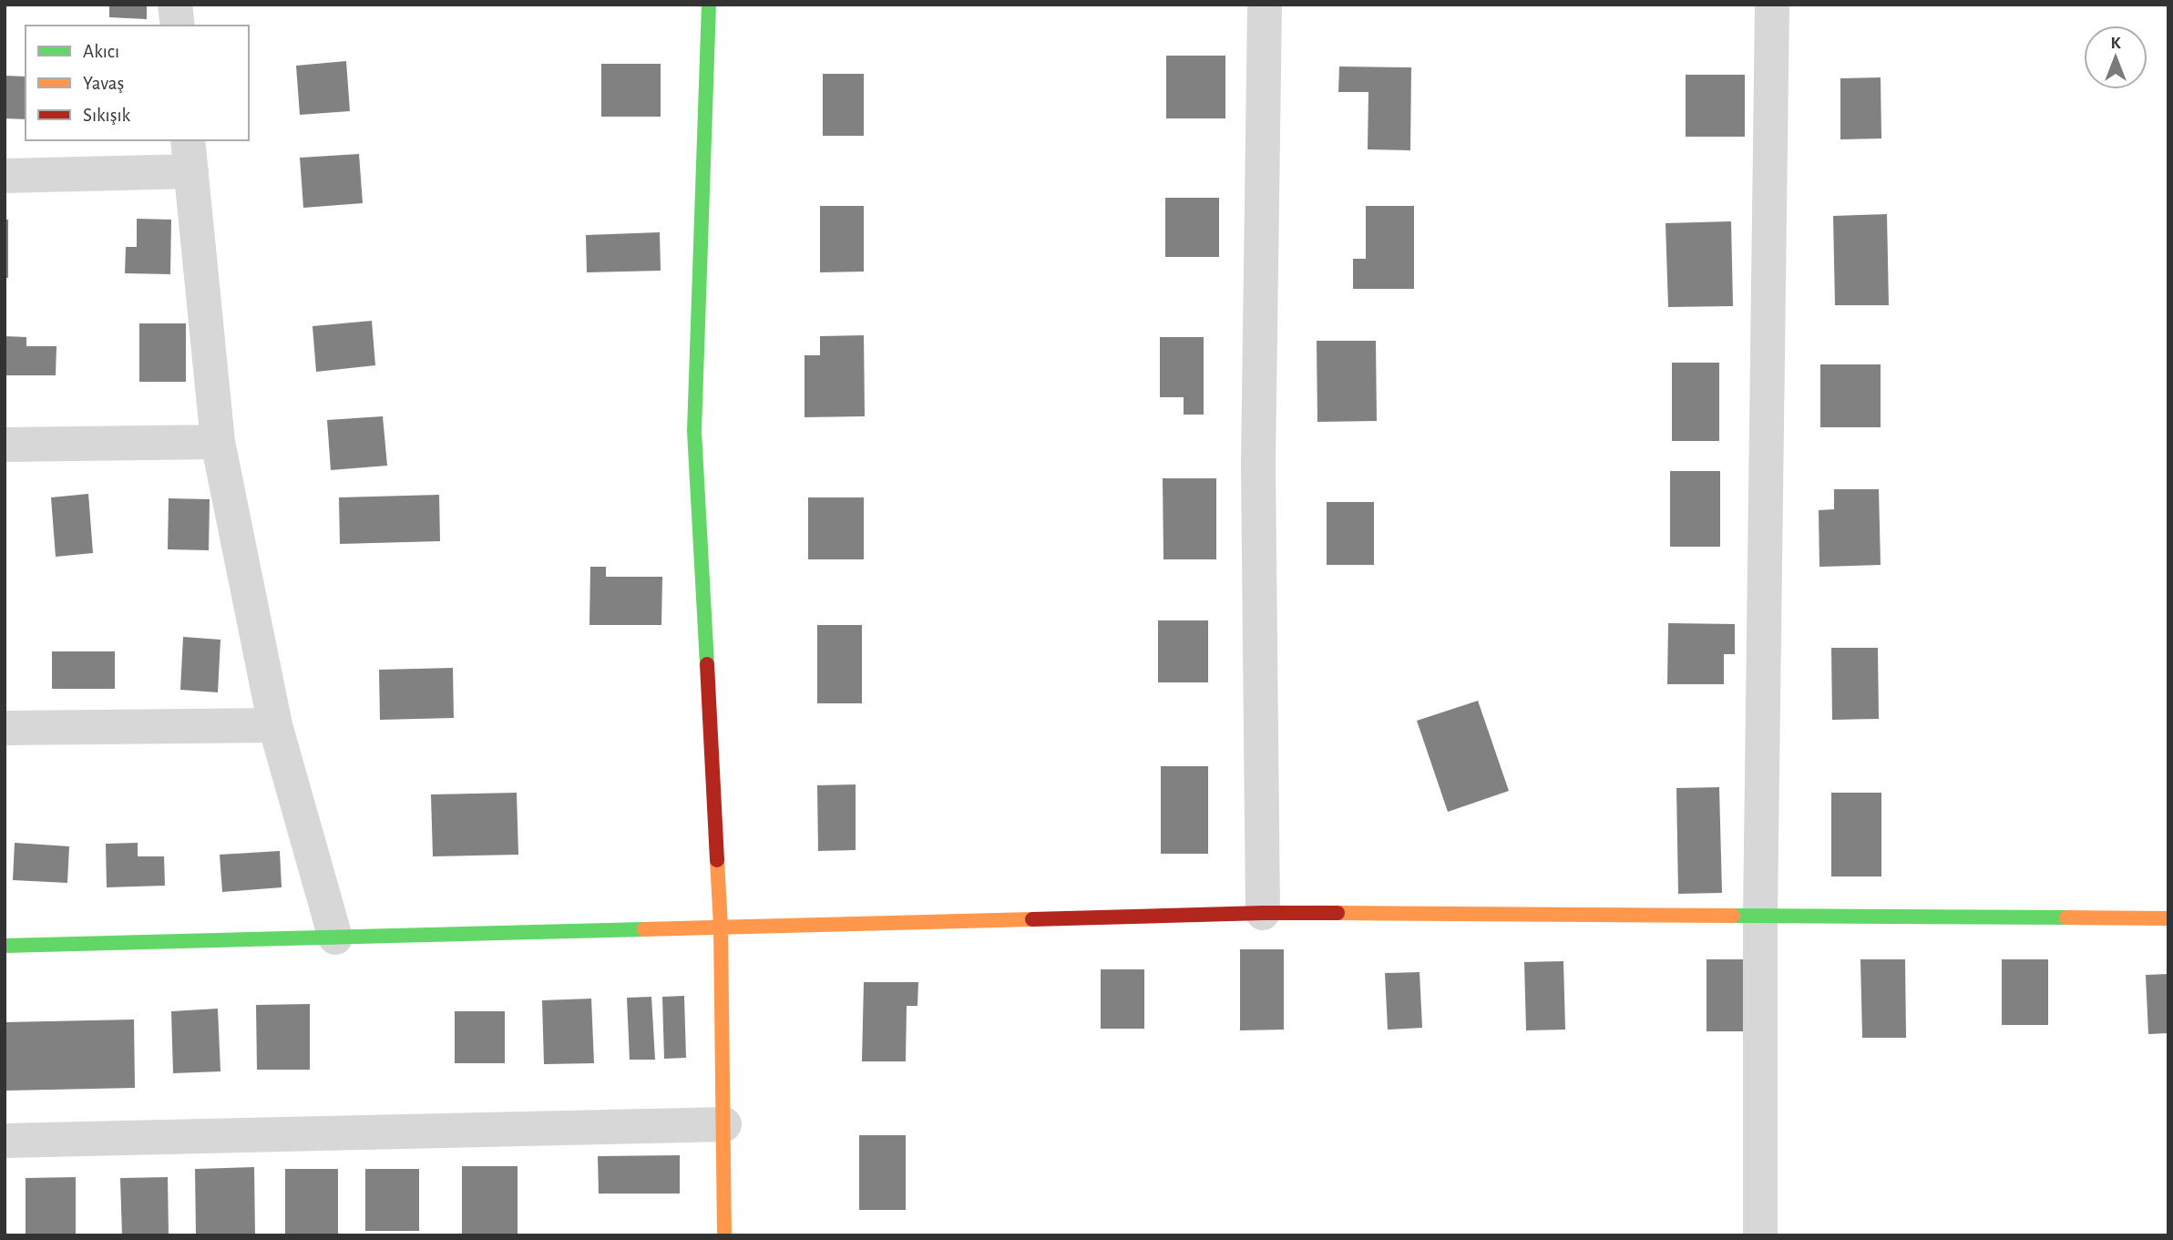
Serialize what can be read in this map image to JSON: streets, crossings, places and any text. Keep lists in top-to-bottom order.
{
  "legend": ["Akıcı", "Yavaş", "Sıkışık"],
  "north": "top"
}
